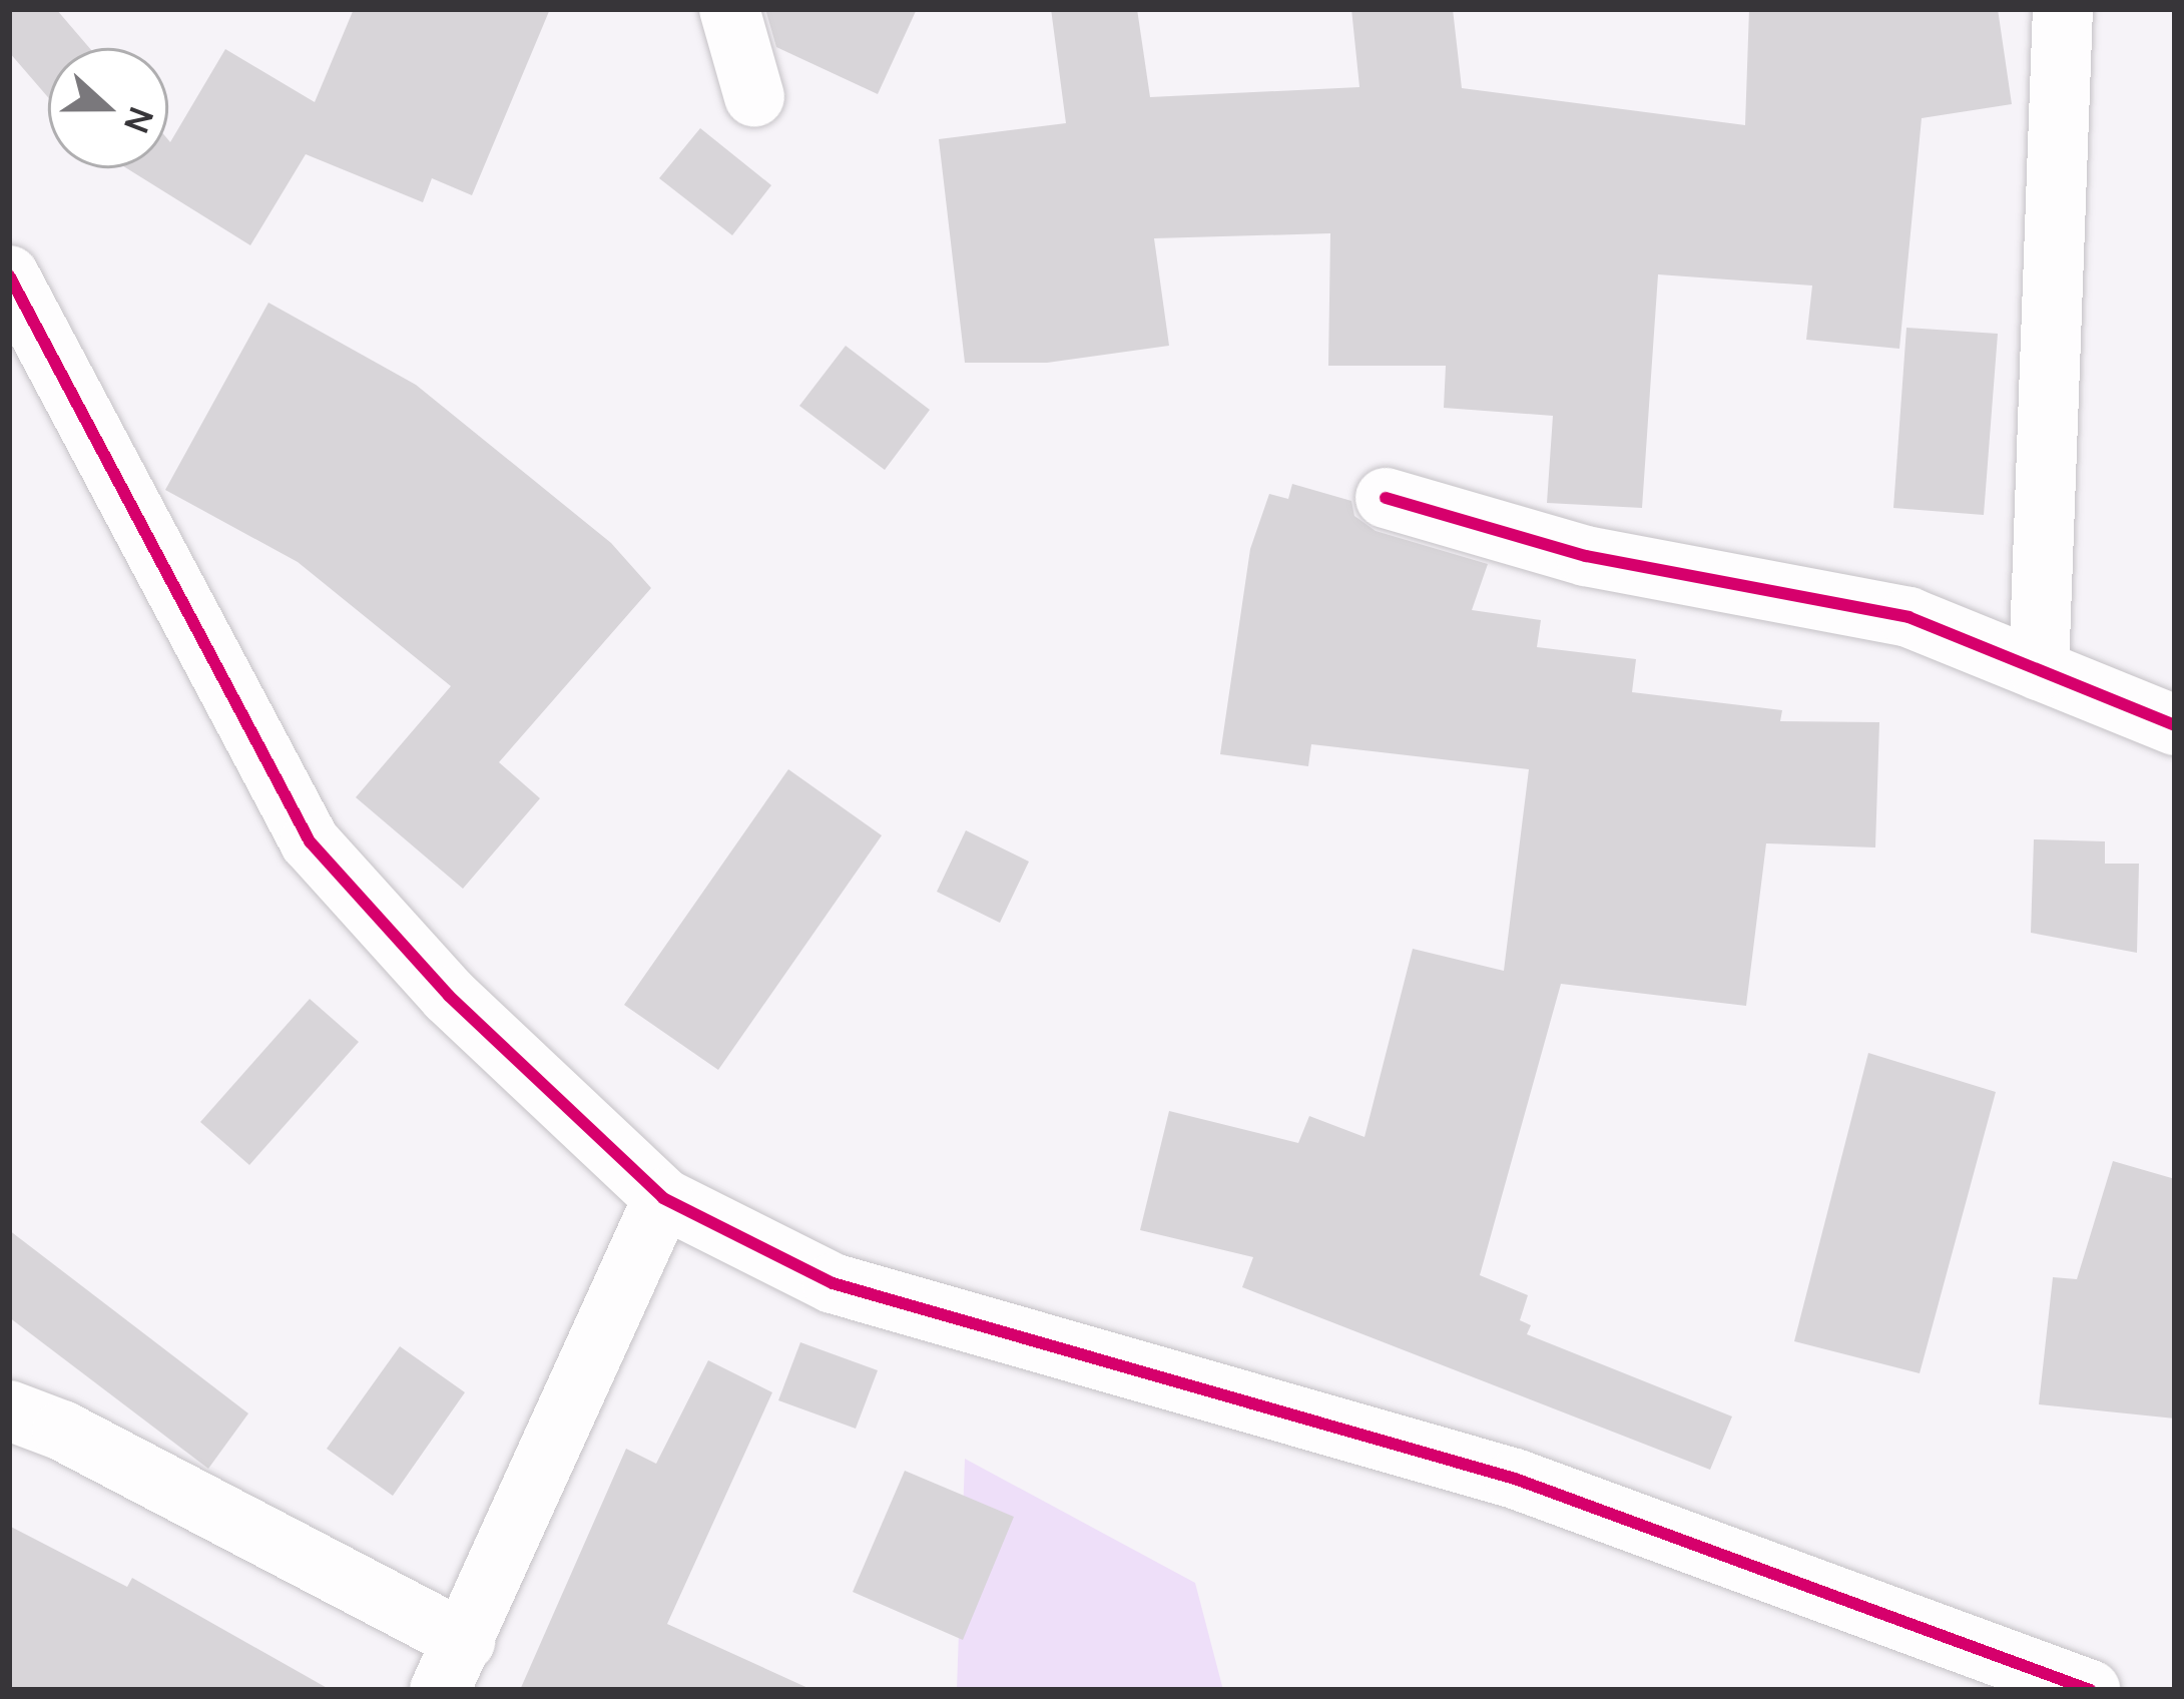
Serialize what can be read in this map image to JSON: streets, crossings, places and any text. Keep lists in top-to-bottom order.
{
  "north": "right"
}
